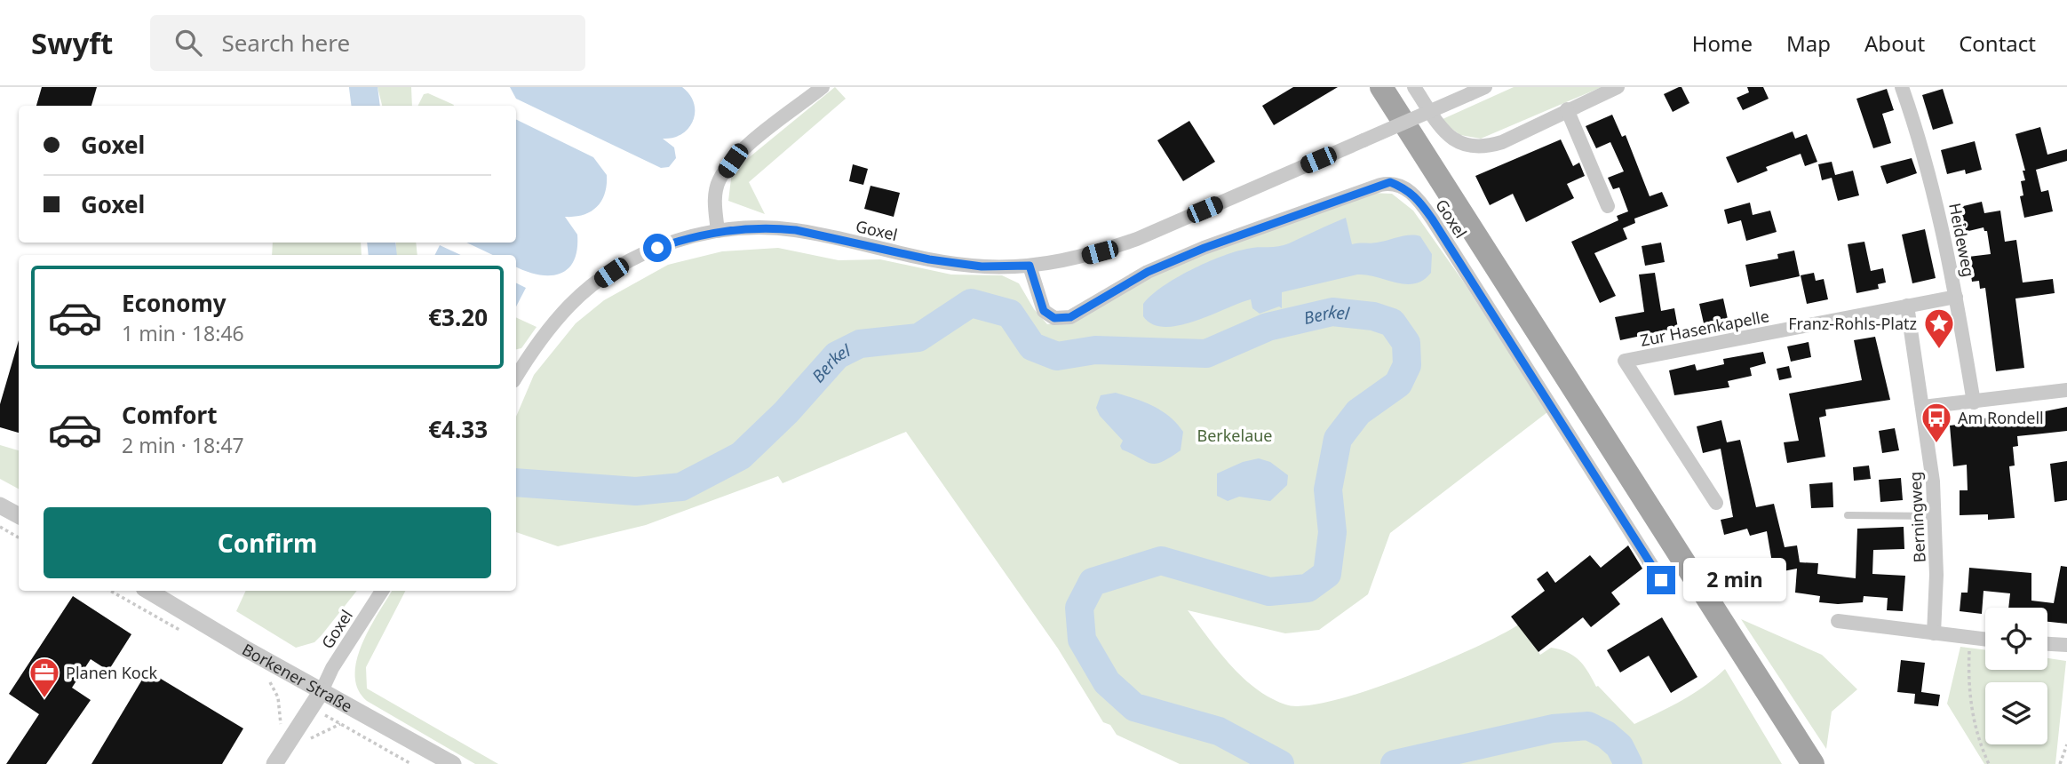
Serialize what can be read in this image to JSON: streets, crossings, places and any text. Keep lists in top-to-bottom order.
{
  "streets": {
    "street": [
      "Goxel",
      "Heideweg",
      "Zur Hasenkapelle",
      "Berningweg",
      "Borkener Straße"
    ]
  },
  "crossings": [
    ["Goxel", "Borkener Straße"],
    ["Heideweg", "Zur Hasenkapelle"],
    ["Zur Hasenkapelle", "Berningweg"]
  ],
  "water": ["Berkel"],
  "parks": ["Berkelaue"],
  "places": {
    "place": ["Franz-Rohls-Platz"],
    "bus stop": ["Am Rondell"],
    "office": ["Planen Kock"]
  },
  "page": {
    "header": "Swyft",
    "search": "Search here",
    "nav": [
      "Home",
      "Map",
      "About",
      "Contact"
    ],
    "banner": ["Goxel", "Goxel"],
    "list": [
      {
        "name": "Economy",
        "note": "1 min · 18:46",
        "value": "€3.20"
      },
      {
        "name": "Comfort",
        "note": "2 min · 18:47",
        "value": "€4.33"
      }
    ],
    "buttons": "Confirm",
    "bubble": "2 min"
  }
}
